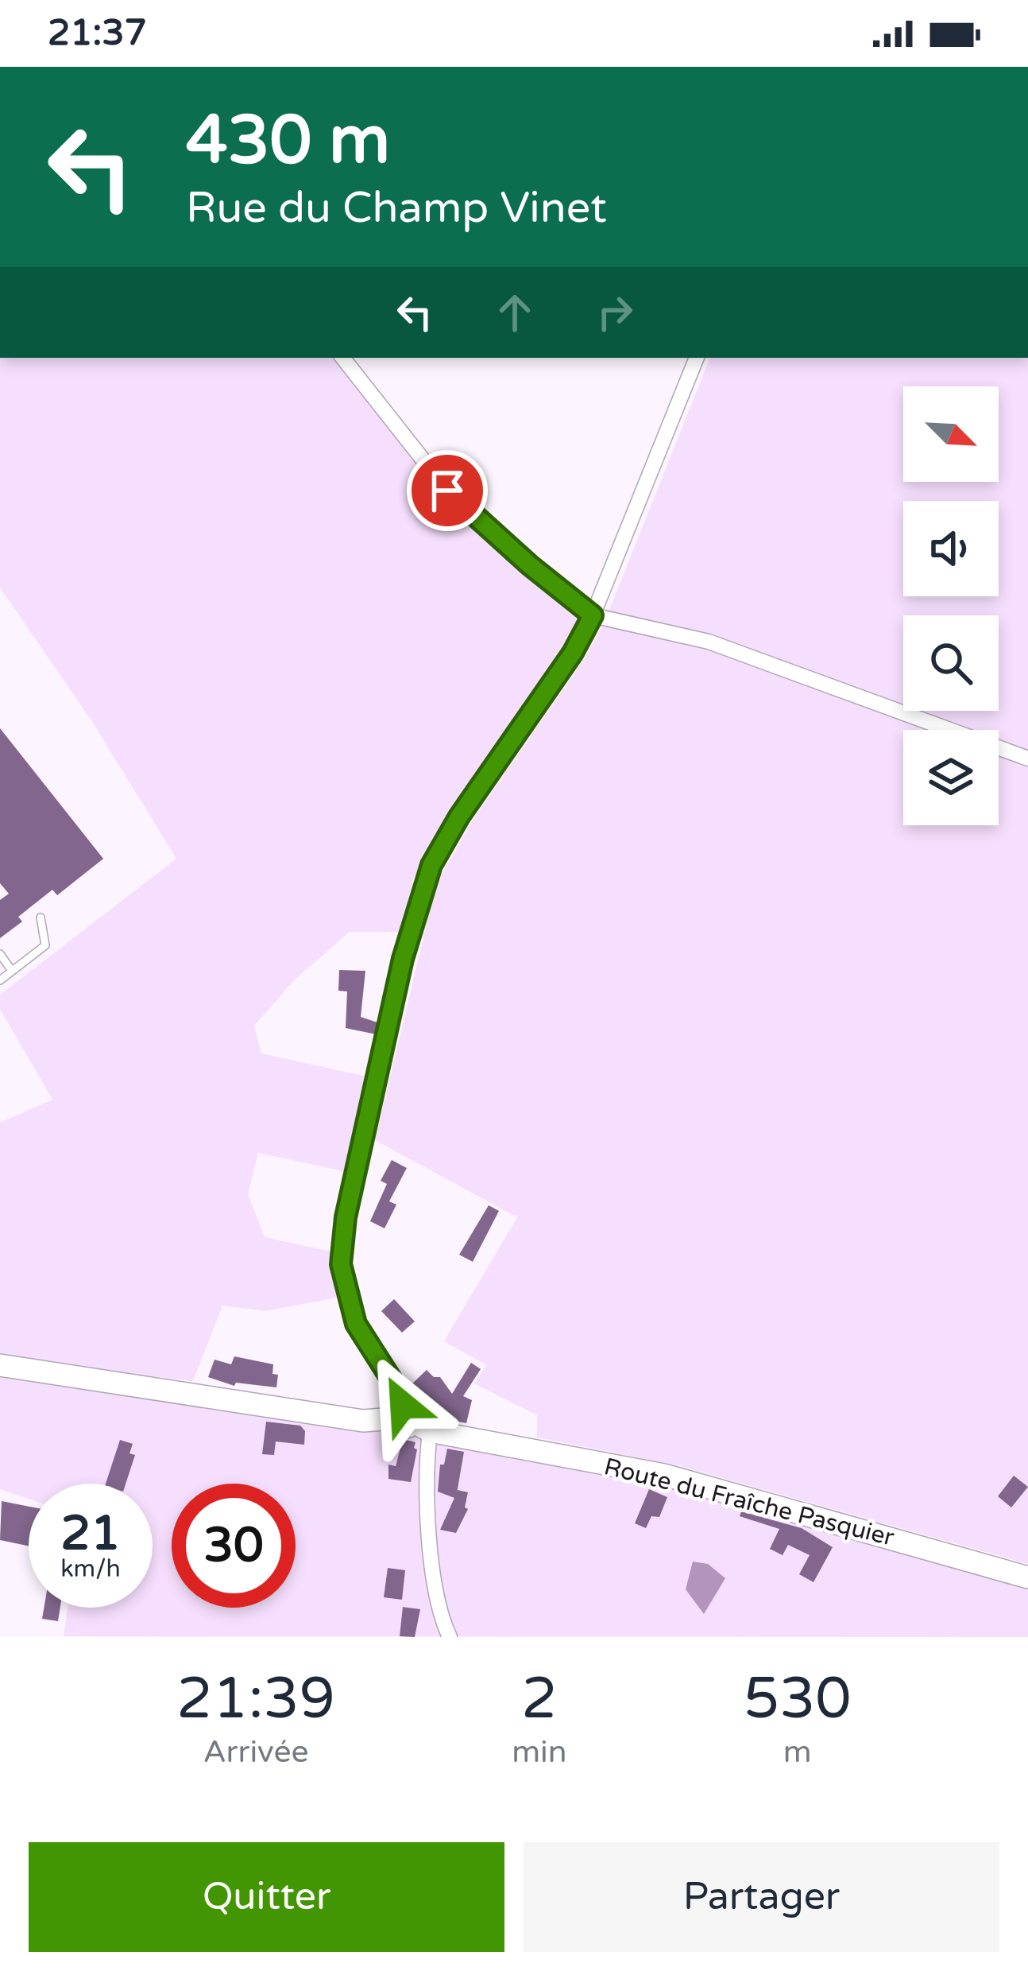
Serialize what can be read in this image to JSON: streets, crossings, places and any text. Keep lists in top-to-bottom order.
{
  "streets": {
    "main road": ["Route du Fraîche Pasquier"]
  },
  "north": "bottom right",
  "page": {
    "status": "21:37",
    "turn": ["430 m", "Rue du Champ Vinet"],
    "speed": "21 km/h",
    "limit": "30",
    "eta": [
      "21:39",
      "Arrivée",
      "2",
      "min",
      "530",
      "m"
    ],
    "buttons": ["Quitter", "Partager"]
  }
}
